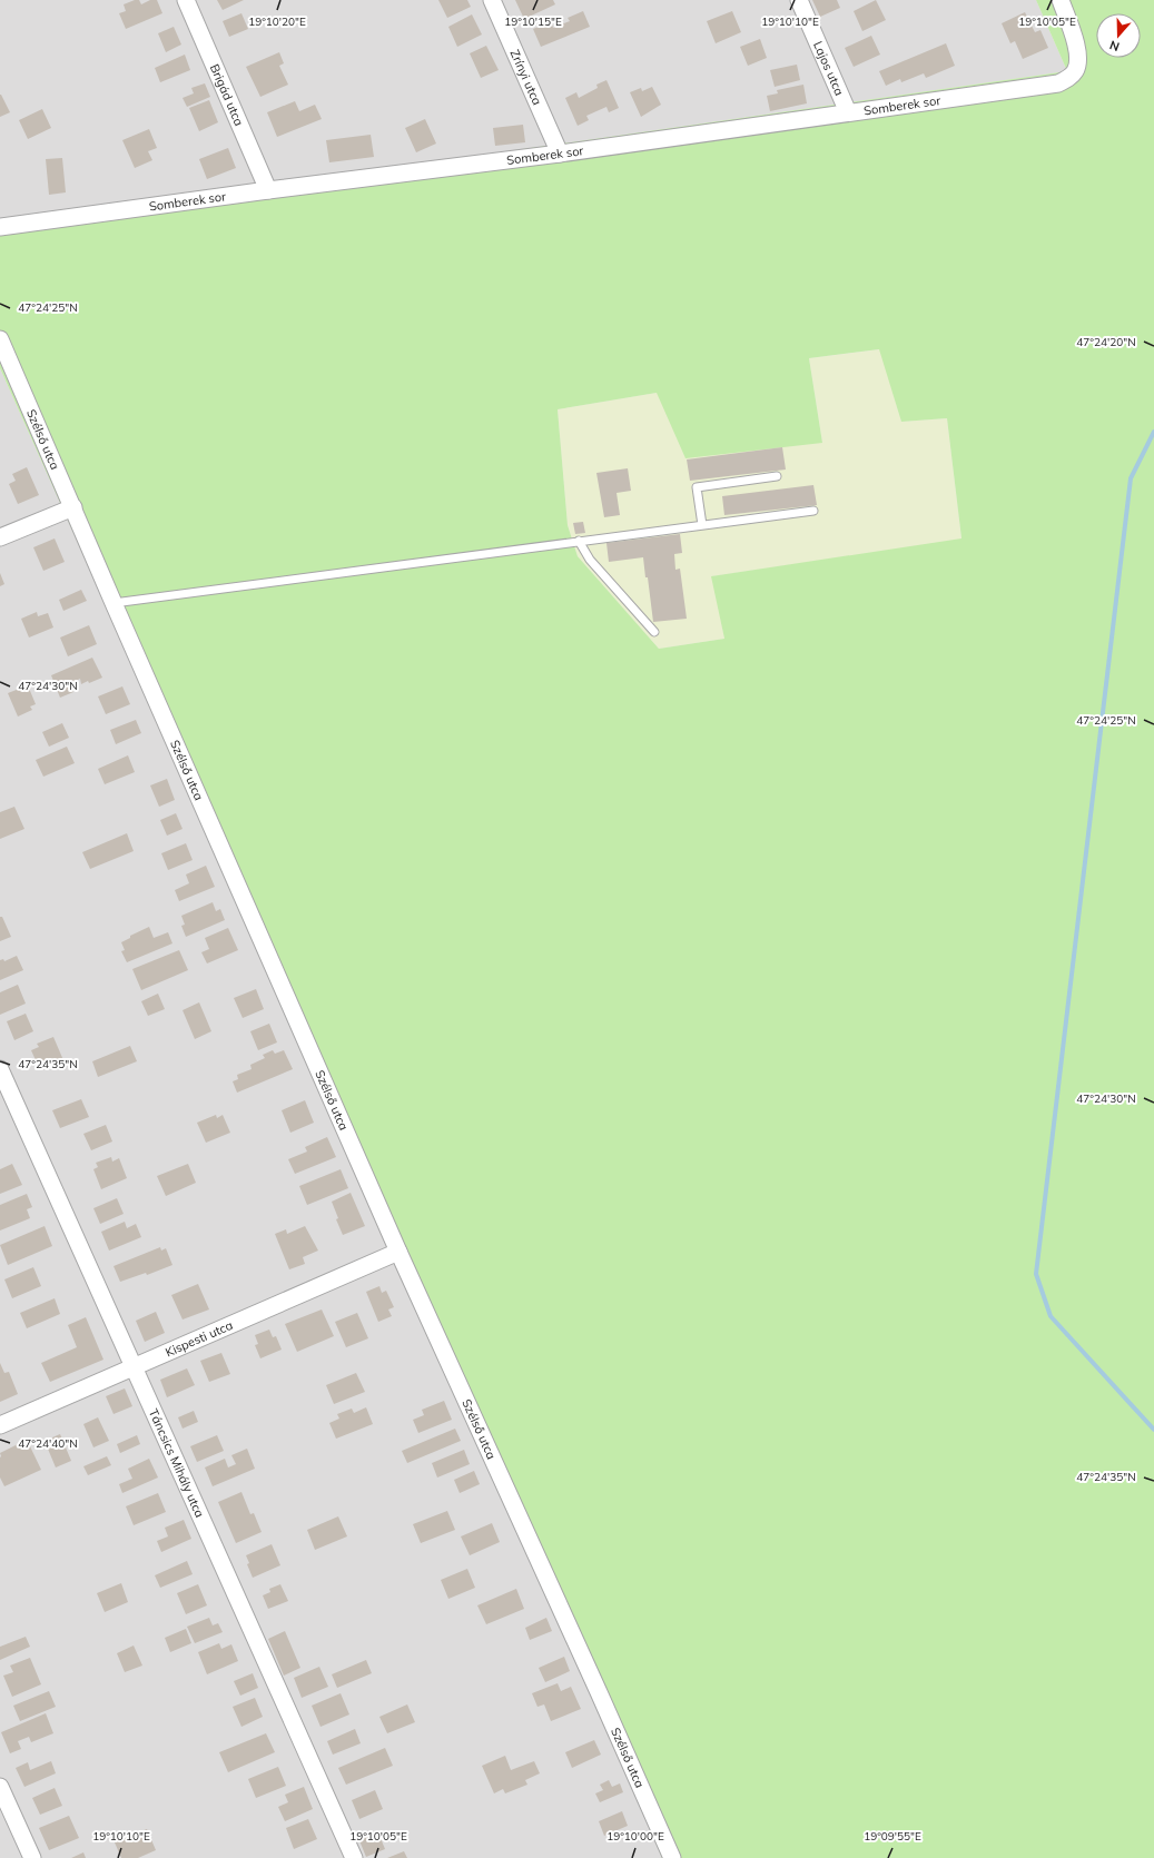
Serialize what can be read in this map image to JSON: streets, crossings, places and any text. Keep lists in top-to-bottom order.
{
  "streets": {
    "street": [
      "Lajos utca",
      "Zrínyi utca",
      "Brigád utca",
      "Somberek sor",
      "Szélső utca",
      "Kispesti utca",
      "Táncsics Mihály utca"
    ]
  },
  "crossings": [
    ["Lajos utca", "Somberek sor"],
    ["Zrínyi utca", "Somberek sor"],
    ["Brigád utca", "Somberek sor"],
    ["Szélső utca", "Kispesti utca"],
    ["Kispesti utca", "Táncsics Mihály utca"]
  ],
  "north": "bottom",
  "coordinates": [
    "19°10'20\"E",
    "19°10'15\"E",
    "19°10'10\"E",
    "19°10'05\"E",
    "47°24'25\"N",
    "47°24'20\"N",
    "47°24'30\"N",
    "47°24'35\"N",
    "47°24'40\"N",
    "19°10'00\"E",
    "19°09'55\"E"
  ]
}
